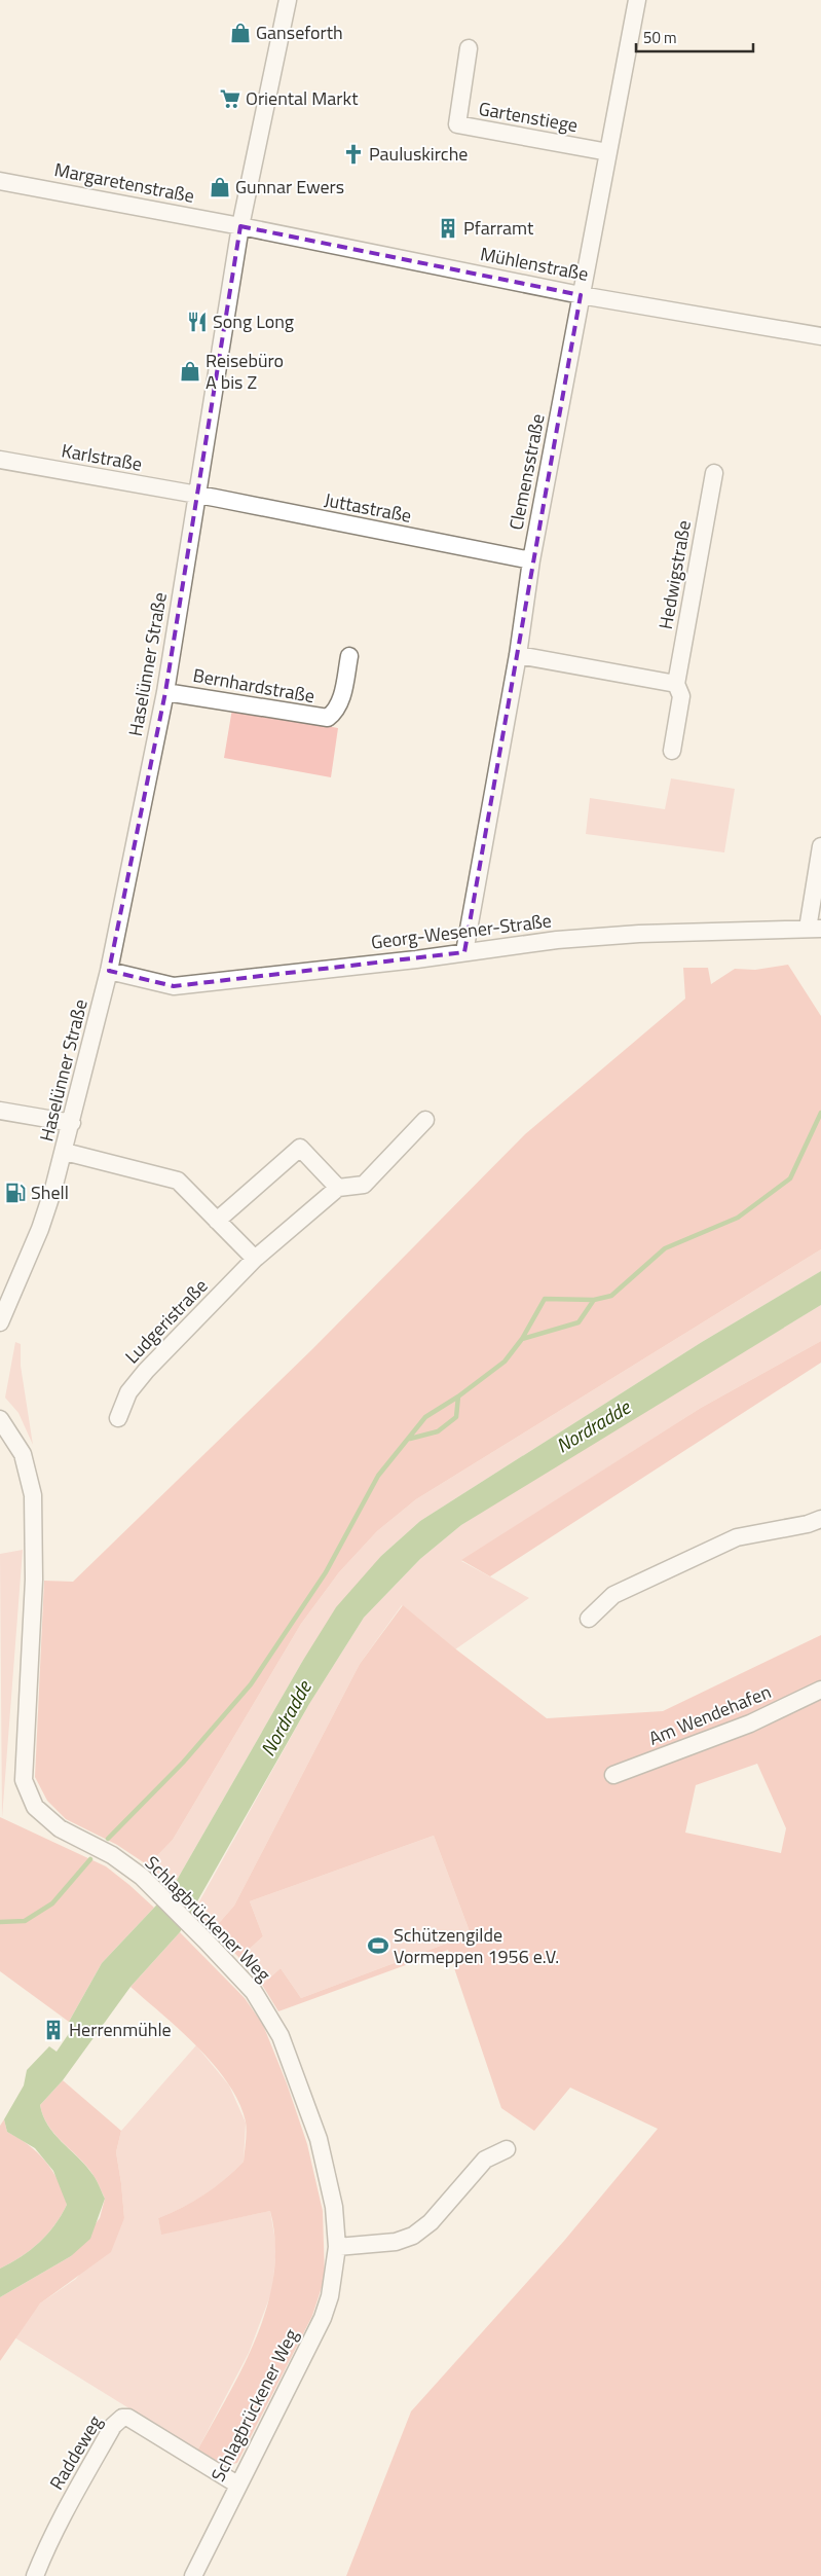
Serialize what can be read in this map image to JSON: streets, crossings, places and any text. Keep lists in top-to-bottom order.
{
  "streets": {
    "street": [
      "Gartenstiege",
      "Margaretenstraße",
      "Mühlenstraße",
      "Karlstraße",
      "Clemensstraße",
      "Juttastraße",
      "Hedwigstraße",
      "Haselünner Straße",
      "Bernhardstraße",
      "Georg-Wesener-Straße",
      "Ludgeristraße",
      "Am Wendehafen",
      "Schlagbrückener Weg",
      "Raddeweg"
    ]
  },
  "crossings": [
    ["Gartenstiege", "Clemensstraße"],
    ["Margaretenstraße", "Mühlenstraße"],
    ["Margaretenstraße", "Haselünner Straße"],
    ["Mühlenstraße", "Clemensstraße"],
    ["Mühlenstraße", "Haselünner Straße"],
    ["Karlstraße", "Juttastraße"],
    ["Karlstraße", "Haselünner Straße"],
    ["Clemensstraße", "Juttastraße"],
    ["Clemensstraße", "Georg-Wesener-Straße"],
    ["Juttastraße", "Haselünner Straße"],
    ["Haselünner Straße", "Bernhardstraße"],
    ["Haselünner Straße", "Georg-Wesener-Straße"],
    ["Schlagbrückener Weg", "Raddeweg"]
  ],
  "water": ["Nordradde"],
  "places": {
    "shop": ["Ganseforth", "Gunnar Ewers", "Reisebüro A bis Z"],
    "supermarket": ["Oriental Markt"],
    "church": ["Pauluskirche"],
    "building": ["Pfarramt", "Herrenmühle"],
    "restaurant": ["Song Long"],
    "fuel station": ["Shell"],
    "sports": ["Schützengilde Vormeppen 1956 e.V."]
  },
  "scale_bar": "50 m"
}
